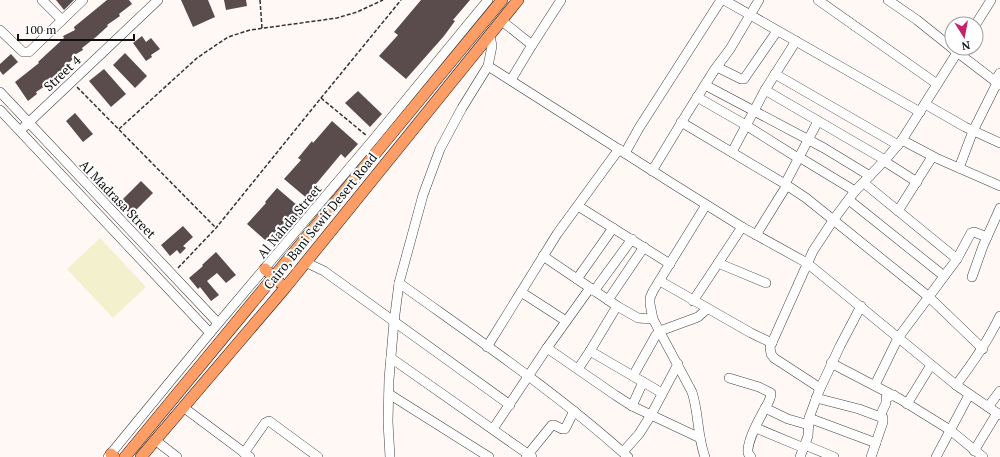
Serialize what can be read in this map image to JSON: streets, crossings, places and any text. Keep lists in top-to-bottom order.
{
  "streets": {
    "main road": ["Cairo, Bani Sewif Desert Road"],
    "street": ["Street 4", "Al Madrasa Street", "Al Nahda Street"]
  },
  "crossings": [
    ["Street 4", "Al Madrasa Street"],
    ["Al Madrasa Street", "Al Nahda Street"]
  ],
  "scale_bar": "100 m",
  "north": "bottom"
}
